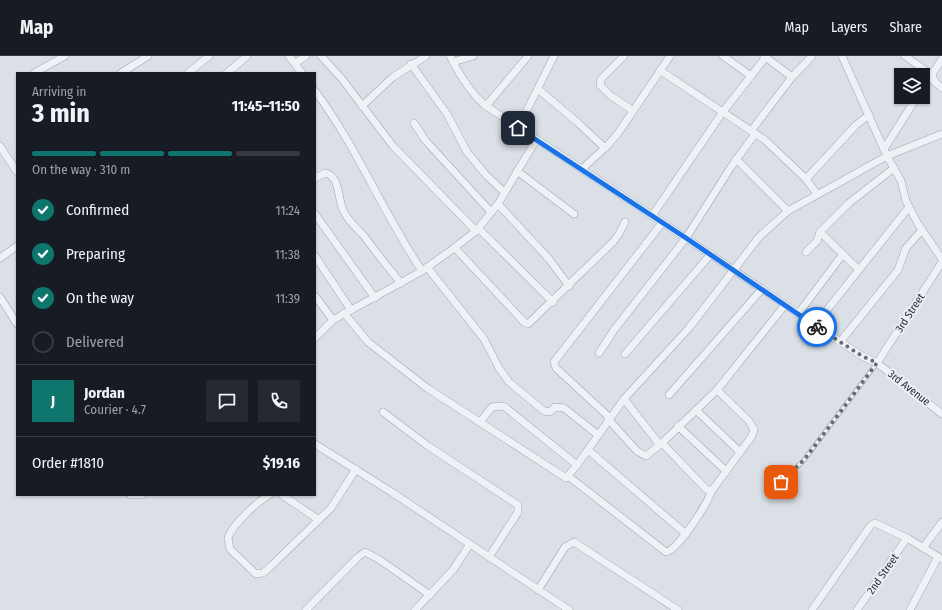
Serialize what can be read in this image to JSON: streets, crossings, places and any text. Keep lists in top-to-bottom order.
{
  "streets": {
    "street": ["3rd Street", "3rd Avenue", "2nd Street"]
  },
  "crossings": [
    ["3rd Street", "3rd Avenue"]
  ],
  "page": {
    "header": "Map",
    "nav": ["Map", "Layers", "Share"],
    "heading": ["3 min", "Arriving in", "11:45–11:50"],
    "panel": [
      "Jordan",
      "Courier · 4.7",
      "Order #1810",
      "$19.16"
    ],
    "bar": "On the way · 310 m",
    "list": [
      ["Confirmed", "11:24"],
      ["Preparing", "11:38"],
      ["On the way", "11:39"],
      "Delivered"
    ],
    "round": "J"
  }
}
